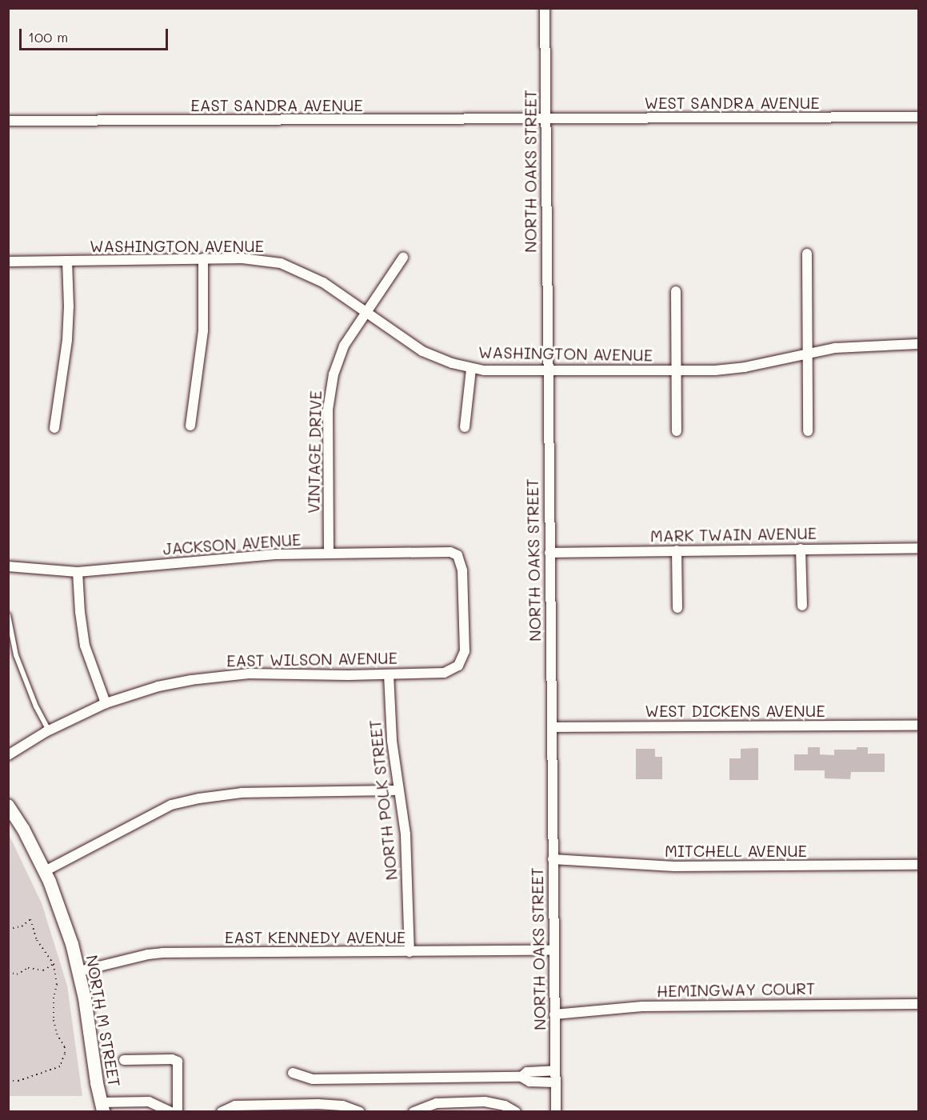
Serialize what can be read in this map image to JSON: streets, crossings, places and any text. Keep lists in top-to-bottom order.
{
  "streets": {
    "street": [
      "WEST SANDRA AVENUE",
      "EAST SANDRA AVENUE",
      "NORTH OAKS STREET",
      "WASHINGTON AVENUE",
      "VINTAGE DRIVE",
      "MARK TWAIN AVENUE",
      "JACKSON AVENUE",
      "EAST WILSON AVENUE",
      "WEST DICKENS AVENUE",
      "NORTH POLK STREET",
      "MITCHELL AVENUE",
      "EAST KENNEDY AVENUE",
      "HEMINGWAY COURT",
      "NORTH M STREET"
    ]
  },
  "crossings": [
    ["WEST SANDRA AVENUE", "EAST SANDRA AVENUE"],
    ["WEST SANDRA AVENUE", "NORTH OAKS STREET"],
    ["EAST SANDRA AVENUE", "NORTH OAKS STREET"],
    ["NORTH OAKS STREET", "WASHINGTON AVENUE"],
    ["NORTH OAKS STREET", "MARK TWAIN AVENUE"],
    ["NORTH OAKS STREET", "WEST DICKENS AVENUE"],
    ["NORTH OAKS STREET", "MITCHELL AVENUE"],
    ["NORTH OAKS STREET", "EAST KENNEDY AVENUE"],
    ["NORTH OAKS STREET", "HEMINGWAY COURT"],
    ["WASHINGTON AVENUE", "VINTAGE DRIVE"],
    ["VINTAGE DRIVE", "JACKSON AVENUE"],
    ["JACKSON AVENUE", "EAST WILSON AVENUE"],
    ["EAST WILSON AVENUE", "NORTH POLK STREET"],
    ["NORTH POLK STREET", "EAST KENNEDY AVENUE"],
    ["EAST KENNEDY AVENUE", "NORTH M STREET"]
  ],
  "scale_bar": "100 m"
}
